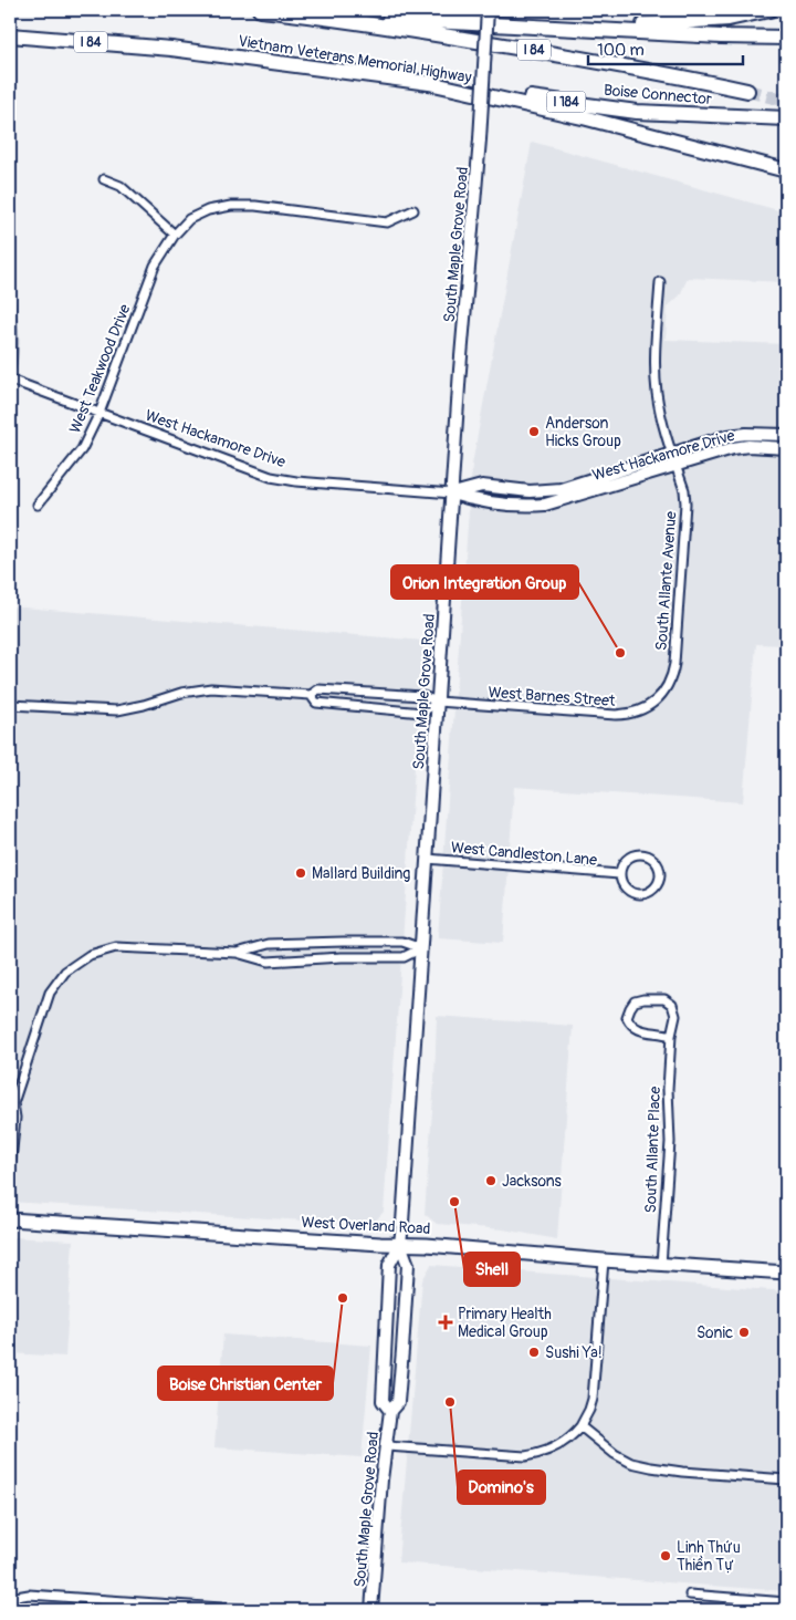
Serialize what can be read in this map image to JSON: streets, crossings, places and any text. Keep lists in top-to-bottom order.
{
  "streets": {
    "highway": [
      "I 84",
      "Vietnam Veterans Memorial Highway",
      "Boise Connector",
      "I 184"
    ],
    "main road": ["South Maple Grove Road", "West Hackamore Drive", "West Overland Road"],
    "street": [
      "West Teakwood Drive",
      "South Allante Avenue",
      "West Barnes Street",
      "West Candleston Lane",
      "South Allante Place"
    ]
  },
  "crossings": [
    ["Vietnam Veterans Memorial Highway", "Boise Connector"],
    ["South Maple Grove Road", "West Hackamore Drive"],
    ["South Maple Grove Road", "West Barnes Street"],
    ["South Maple Grove Road", "West Candleston Lane"],
    ["South Maple Grove Road", "West Overland Road"],
    ["West Teakwood Drive", "West Hackamore Drive"],
    ["West Hackamore Drive", "South Allante Avenue"],
    ["South Allante Avenue", "West Barnes Street"],
    ["South Allante Place", "West Overland Road"]
  ],
  "places": {
    "other": [
      "Anderson Hicks Group",
      "Orion Integration Group",
      "Mallard Building",
      "Jacksons",
      "Shell",
      "Boise Christian Center",
      "Sonic",
      "Sushi Ya!",
      "Domino's",
      "Linh Thứu Thiền Tự"
    ],
    "health": ["Primary Health Medical Group"]
  },
  "scale_bar": "100 m"
}
